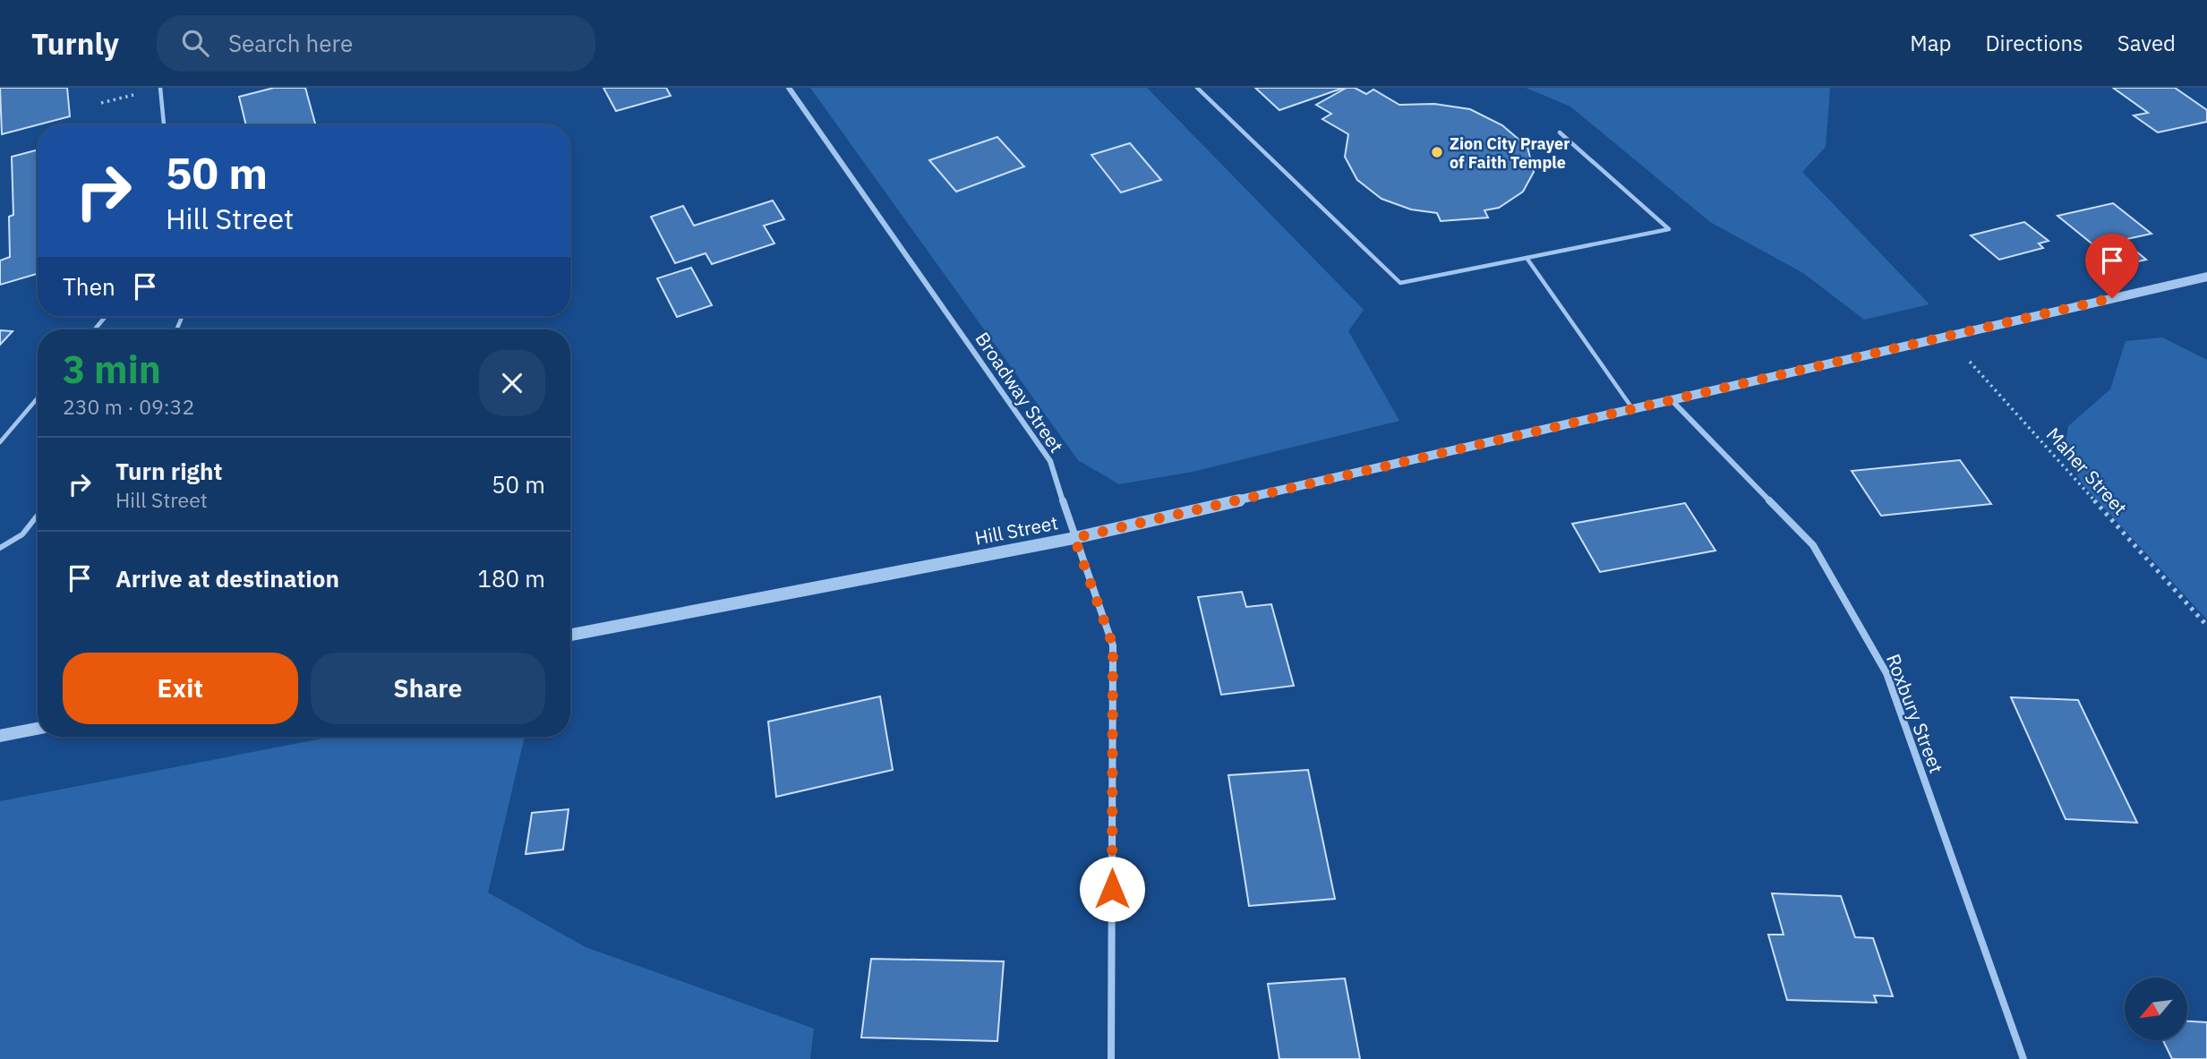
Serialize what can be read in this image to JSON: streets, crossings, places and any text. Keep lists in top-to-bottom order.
{
  "streets": {
    "street": ["Broadway Street", "Hill Street", "Roxbury Street"],
    "path": ["Maher Street"]
  },
  "crossings": [
    ["Broadway Street", "Hill Street"],
    ["Maher Street", "Hill Street"],
    ["Hill Street", "Roxbury Street"]
  ],
  "places": ["Zion City Prayer of Faith Temple"],
  "north": "bottom left",
  "page": {
    "header": "Turnly",
    "search": "Search here",
    "nav": ["Map", "Directions", "Saved"],
    "turn": ["50 m", "Hill Street"],
    "then": "Then",
    "heading": ["3 min", "230 m · 09:32"],
    "list": [
      {
        "name": "Turn right",
        "note": "Hill Street",
        "value": "50 m"
      },
      {
        "name": "Arrive at destination",
        "value": "180 m"
      }
    ],
    "buttons": ["Exit", "Share"]
  }
}
